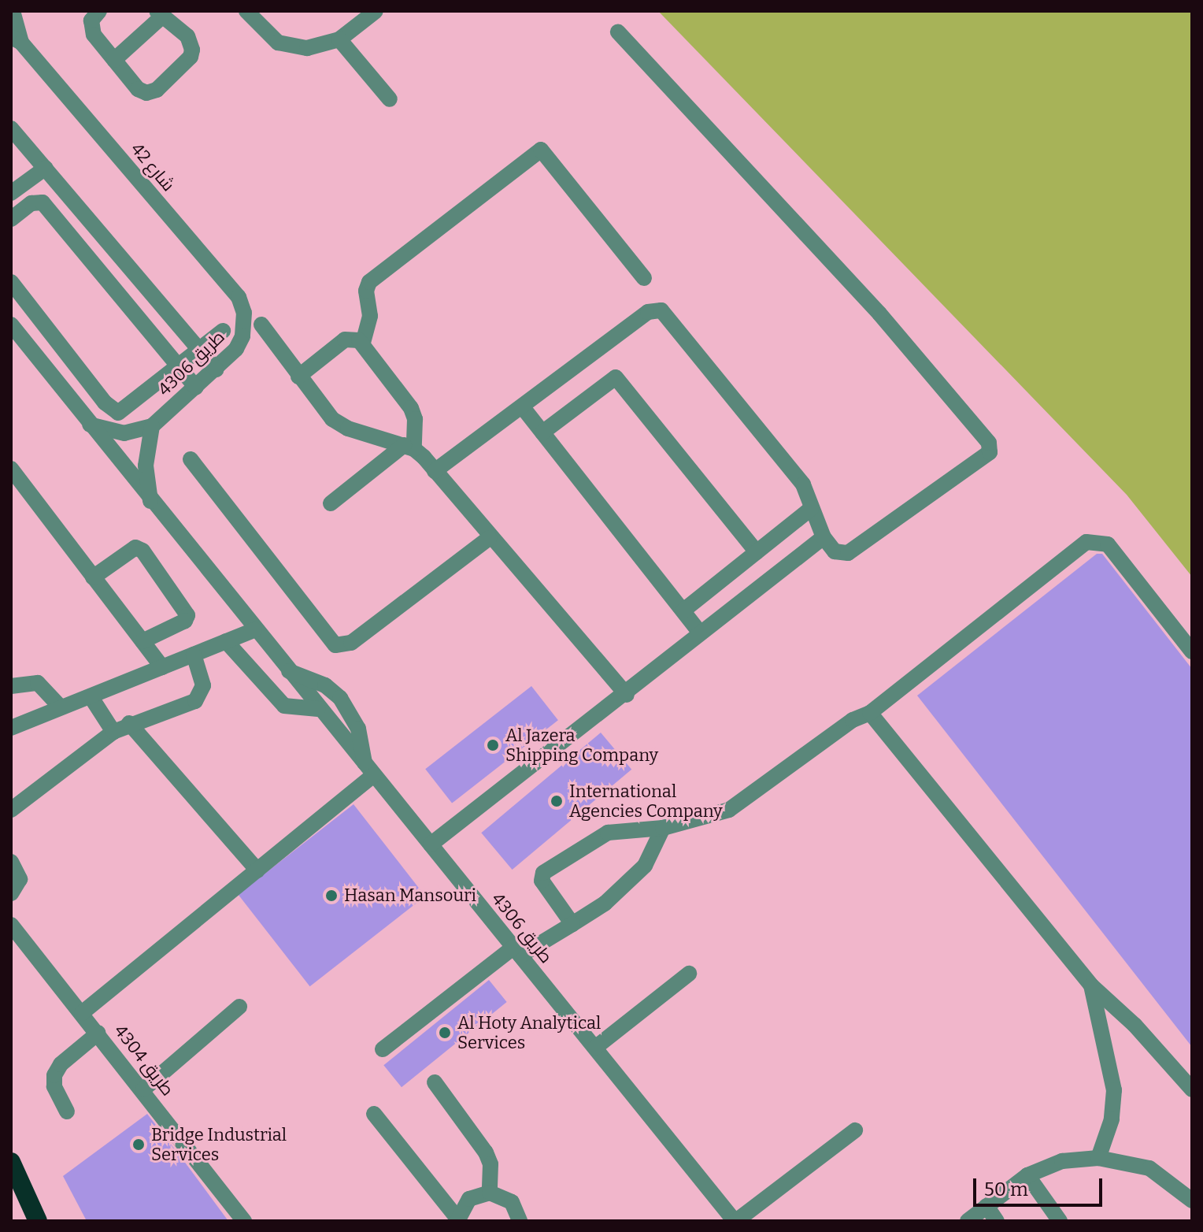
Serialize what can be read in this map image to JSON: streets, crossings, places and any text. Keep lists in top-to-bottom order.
{
  "streets": {
    "street": ["شارع 42", "طريق 4306", "طريق 4304"]
  },
  "crossings": [
    ["شارع 42", "طريق 4306"]
  ],
  "places": [
    "Al Jazera Shipping Company",
    "International Agencies Company",
    "Hasan Mansouri",
    "Al Hoty Analytical Services",
    "Bridge Industrial Services"
  ],
  "scale_bar": "50 m"
}
